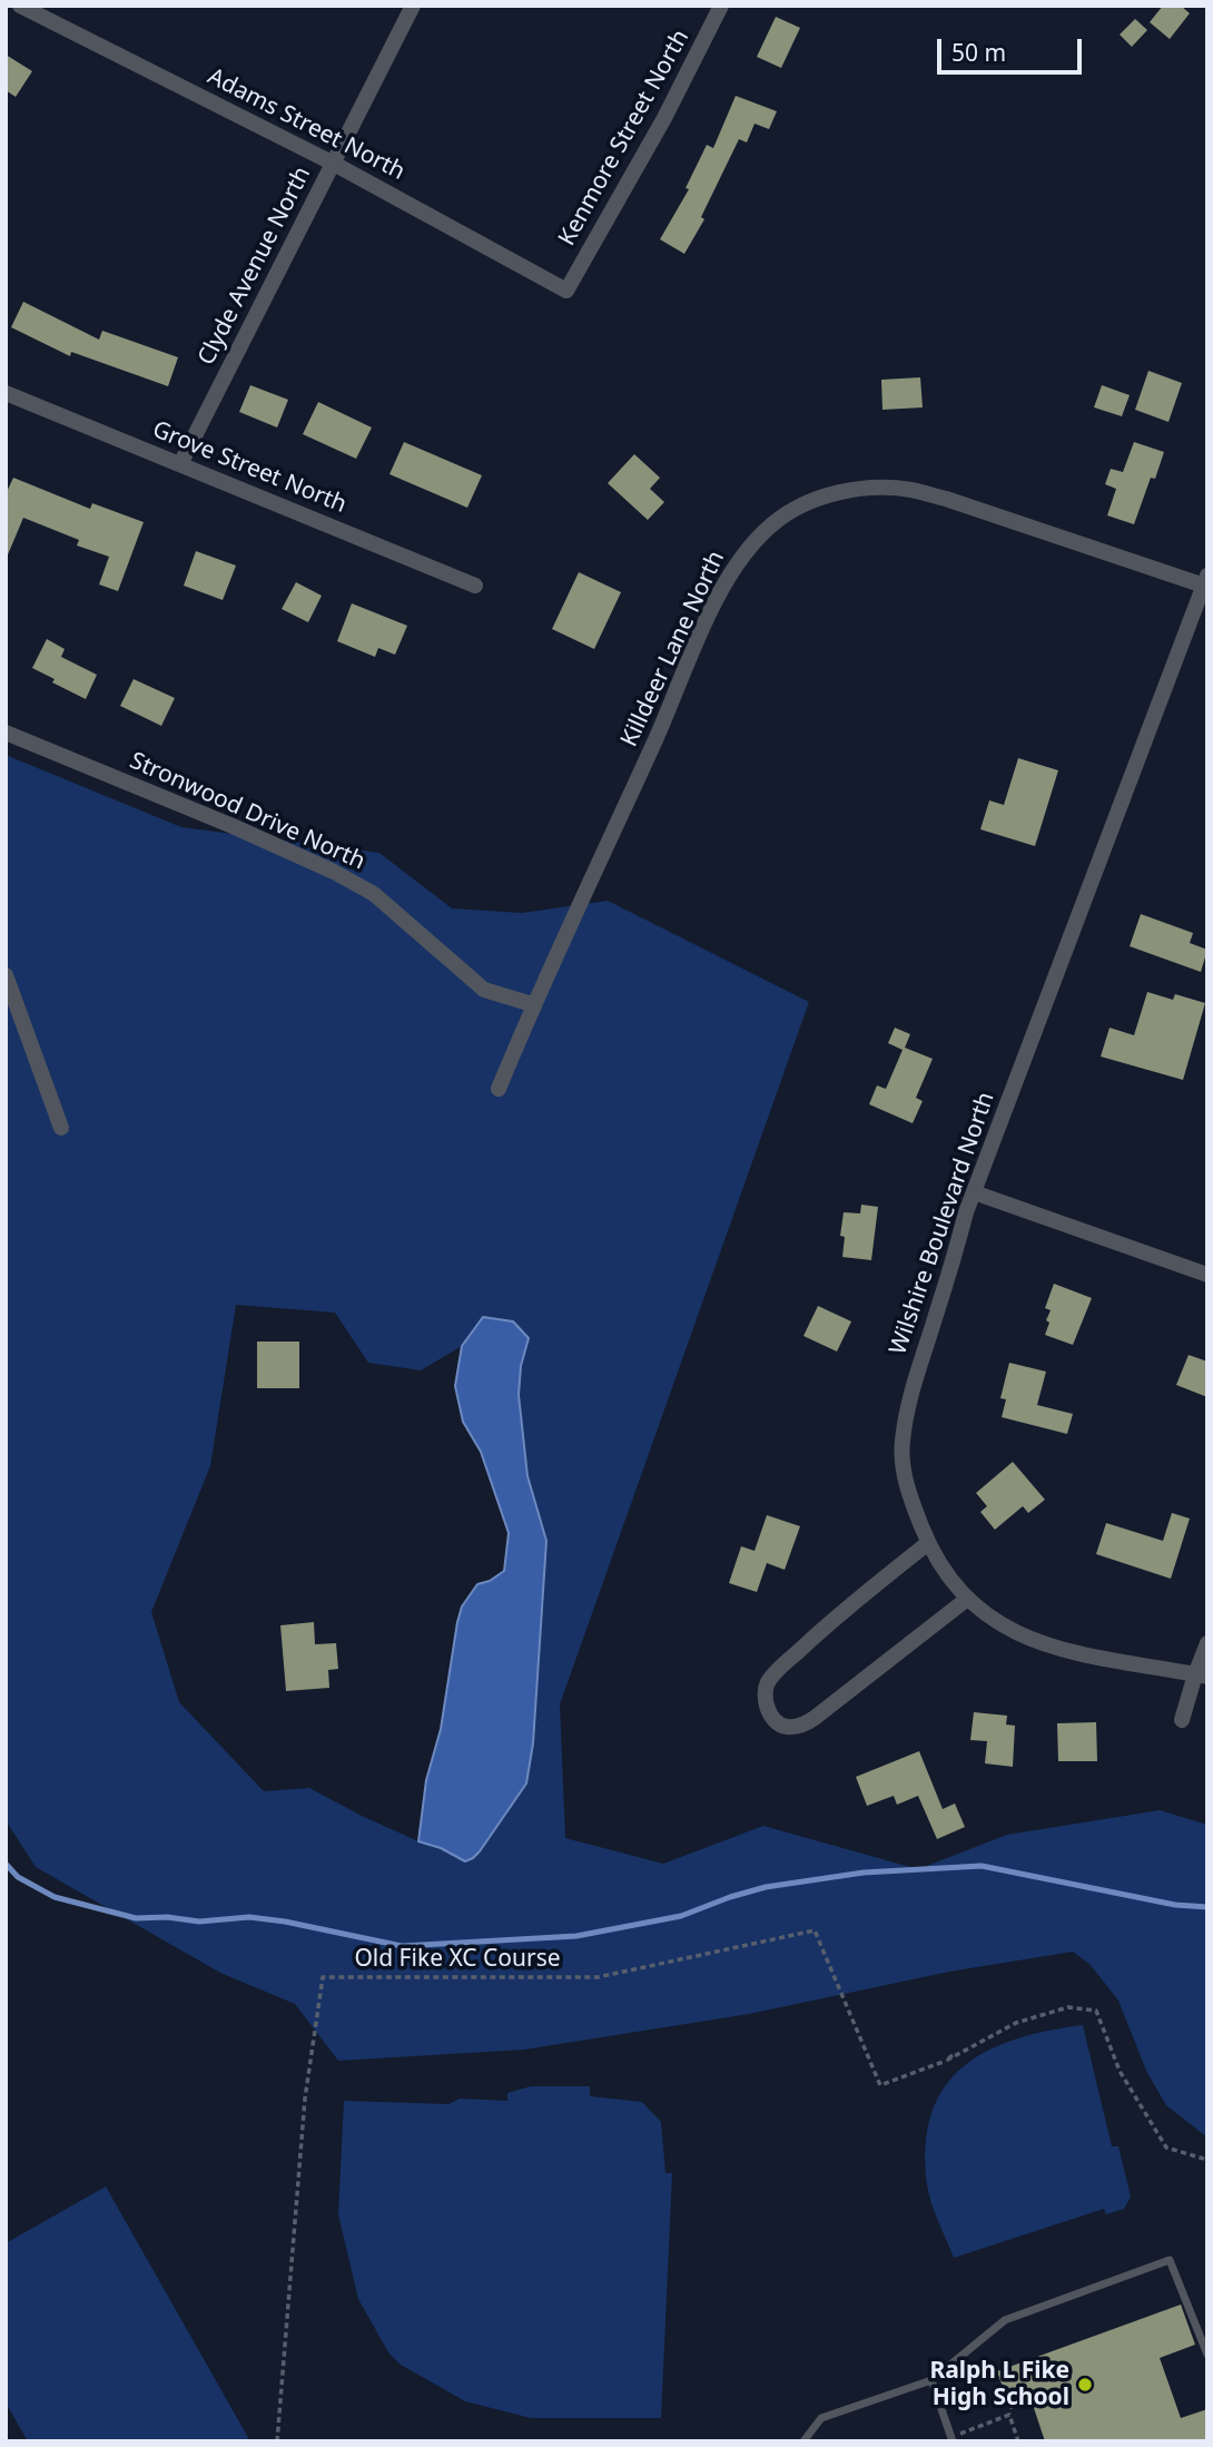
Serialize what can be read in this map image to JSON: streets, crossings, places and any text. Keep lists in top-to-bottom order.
{
  "streets": {
    "street": [
      "Adams Street North",
      "Kenmore Street North",
      "Clyde Avenue North",
      "Grove Street North",
      "Killdeer Lane North",
      "Stronwood Drive North",
      "Wilshire Boulevard North"
    ],
    "path": ["Old Fike XC Course"]
  },
  "crossings": [
    ["Adams Street North", "Kenmore Street North"],
    ["Adams Street North", "Clyde Avenue North"],
    ["Clyde Avenue North", "Grove Street North"],
    ["Killdeer Lane North", "Stronwood Drive North"],
    ["Killdeer Lane North", "Wilshire Boulevard North"]
  ],
  "places": ["Ralph L Fike High School"],
  "scale_bar": "50 m"
}
